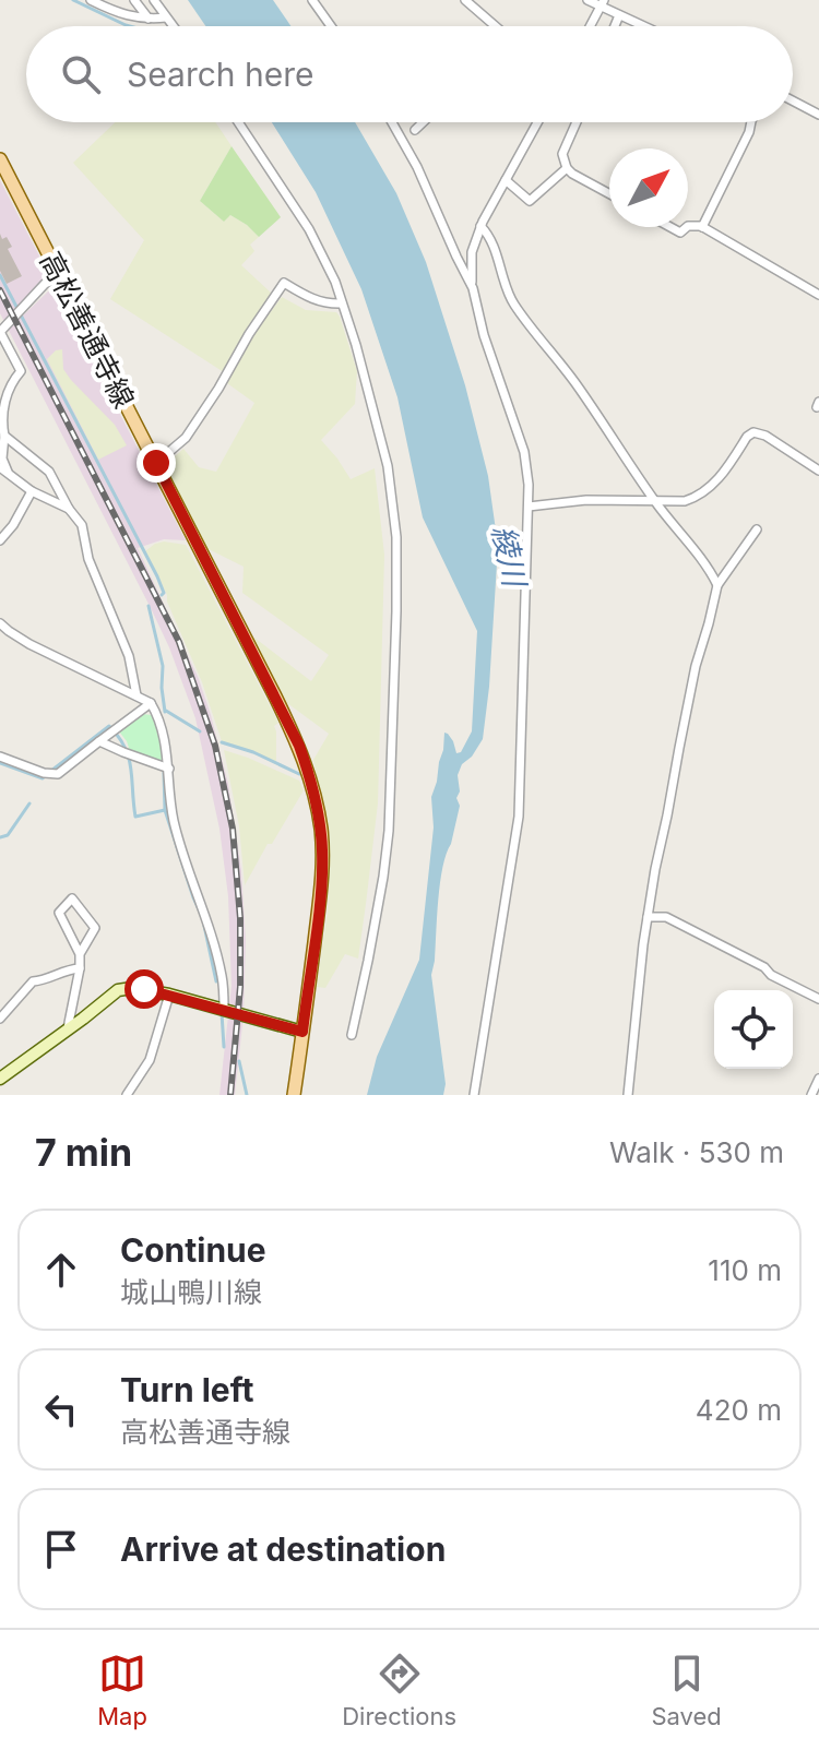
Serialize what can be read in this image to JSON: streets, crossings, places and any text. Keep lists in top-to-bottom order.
{
  "streets": {
    "main road": ["高松善通寺線"]
  },
  "water": ["綾川"],
  "north": "top right",
  "page": {
    "search": "Search here",
    "heading": ["7 min", "Walk · 530 m"],
    "list": [
      ["Continue", "城山鴨川線", "110 m"],
      ["Turn left", "高松善通寺線", "420 m"],
      "Arrive at destination"
    ],
    "nav": ["Map", "Directions", "Saved"]
  }
}
